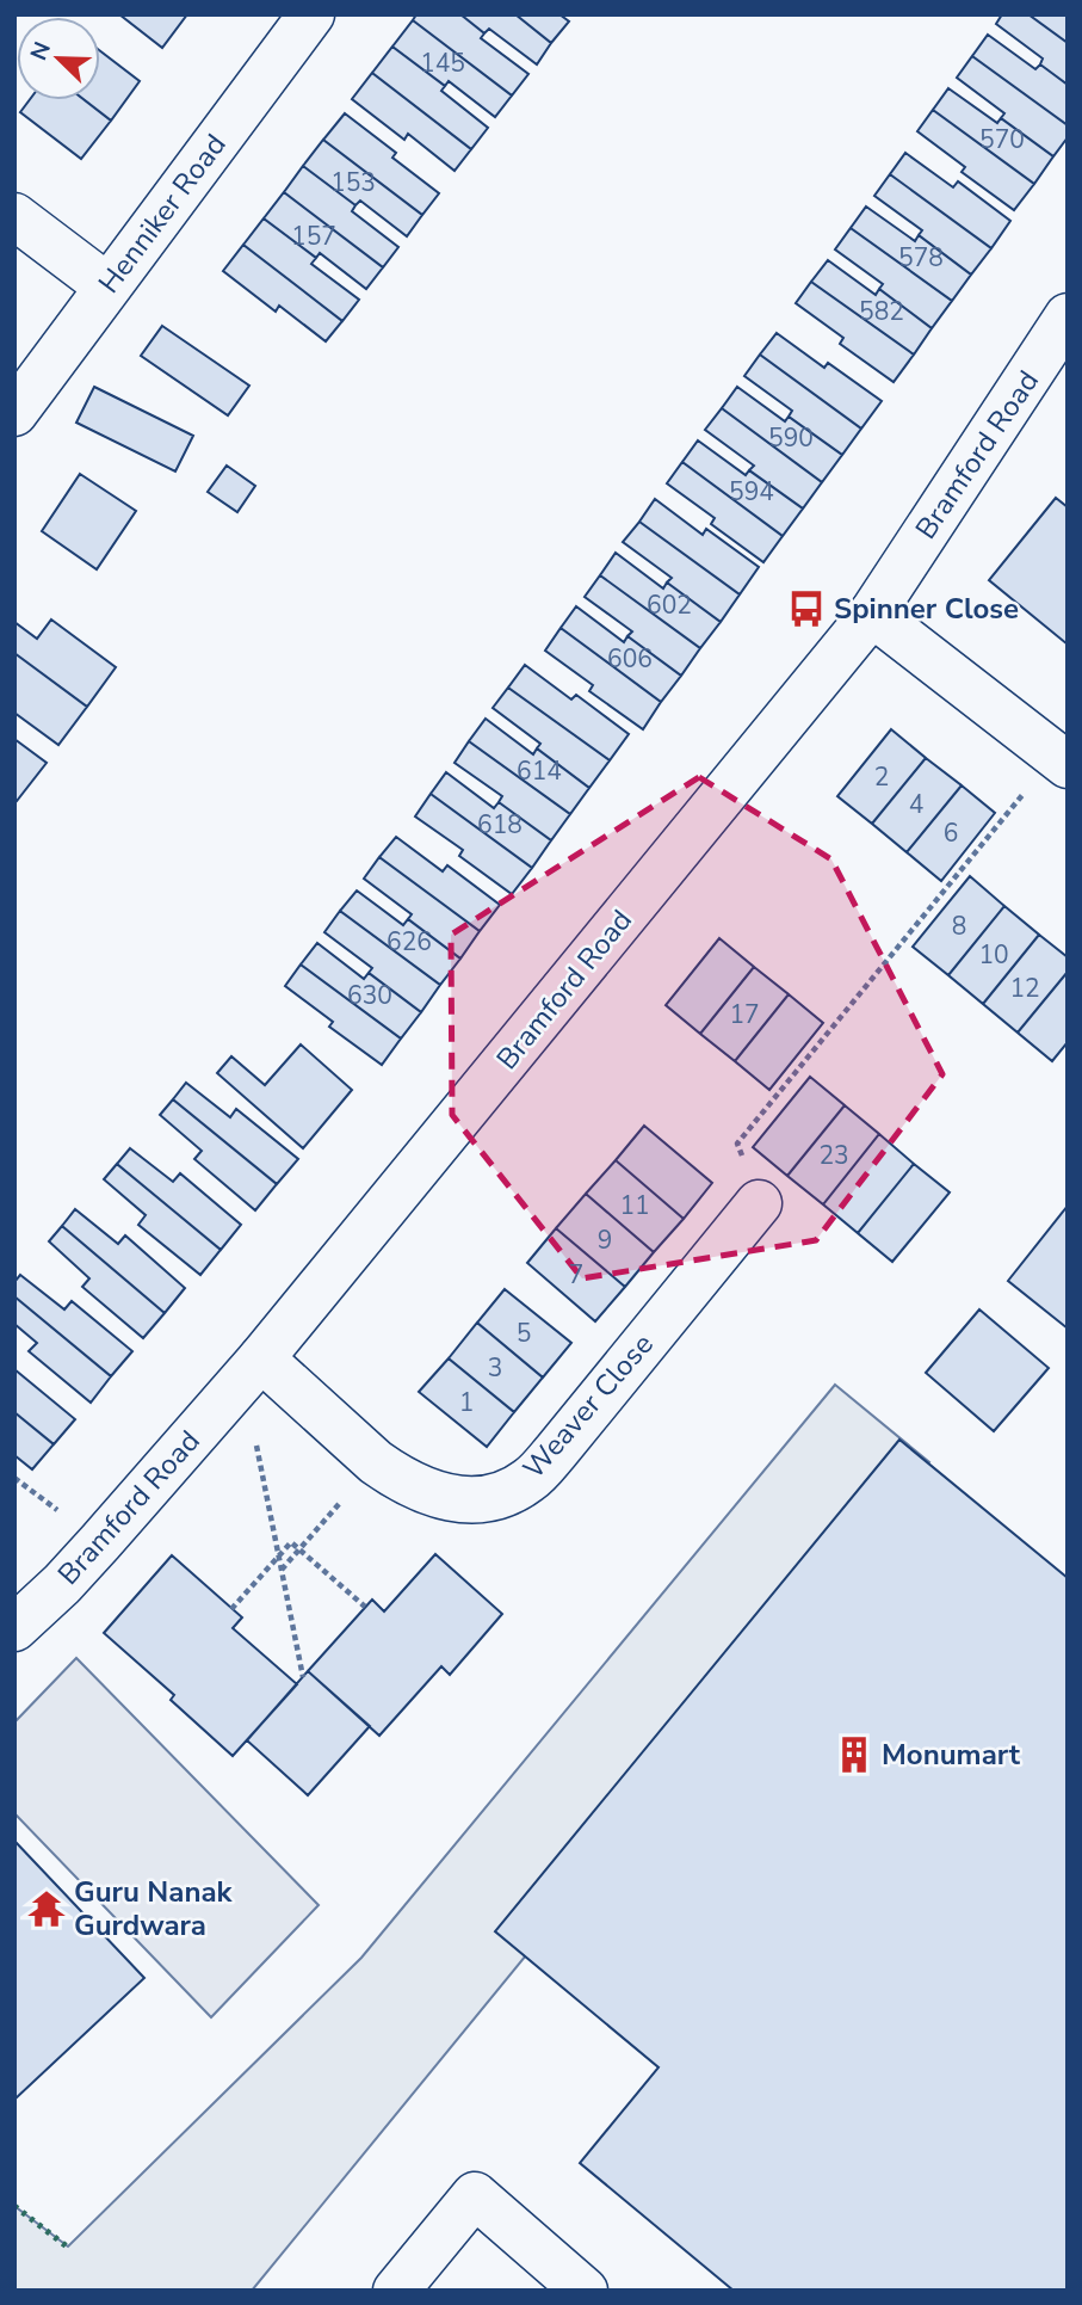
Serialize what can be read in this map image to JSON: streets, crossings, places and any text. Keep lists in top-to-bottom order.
{
  "streets": {
    "main road": ["Henniker Road", "Bramford Road", "Weaver Close"]
  },
  "crossings": [
    ["Bramford Road", "Weaver Close"]
  ],
  "places": {
    "bus stop": ["Spinner Close"],
    "building": ["Monumart"],
    "temple": ["Guru Nanak Gurdwara"]
  },
  "house_numbers": [
    "145",
    "570",
    "153",
    "157",
    "578",
    "582",
    "590",
    "594",
    "602",
    "606",
    "614",
    "2",
    "4",
    "618",
    "6",
    "8",
    "626",
    "10",
    "12",
    "630",
    "17",
    "23",
    "11",
    "9",
    "7",
    "5",
    "3",
    "1"
  ],
  "north": "top left"
}
